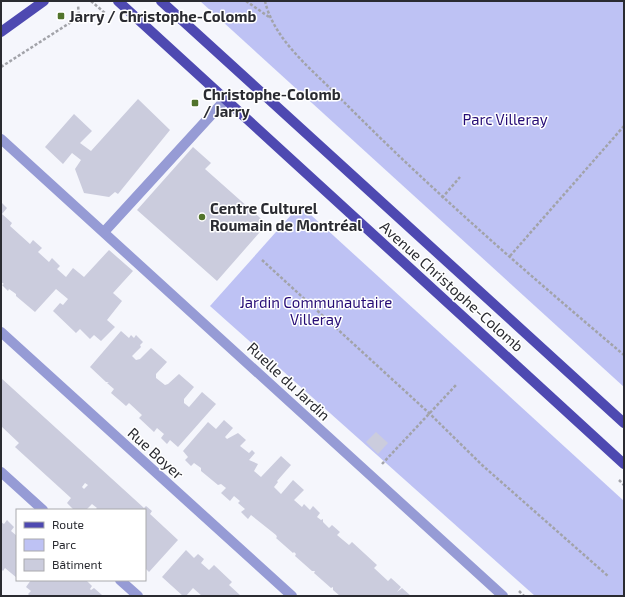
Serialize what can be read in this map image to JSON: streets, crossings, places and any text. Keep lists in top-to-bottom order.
{
  "streets": {
    "main road": ["Avenue Christophe-Colomb"],
    "street": ["Ruelle du Jardin", "Rue Boyer"]
  },
  "parks": ["Parc Villeray", "Jardin Communautaire Villeray"],
  "places": {
    "transit": ["Jarry / Christophe-Colomb", "Christophe-Colomb / Jarry"],
    "other": ["Centre Culturel Roumain de Montréal"]
  },
  "legend": ["Route", "Parc", "Bâtiment"]
}
